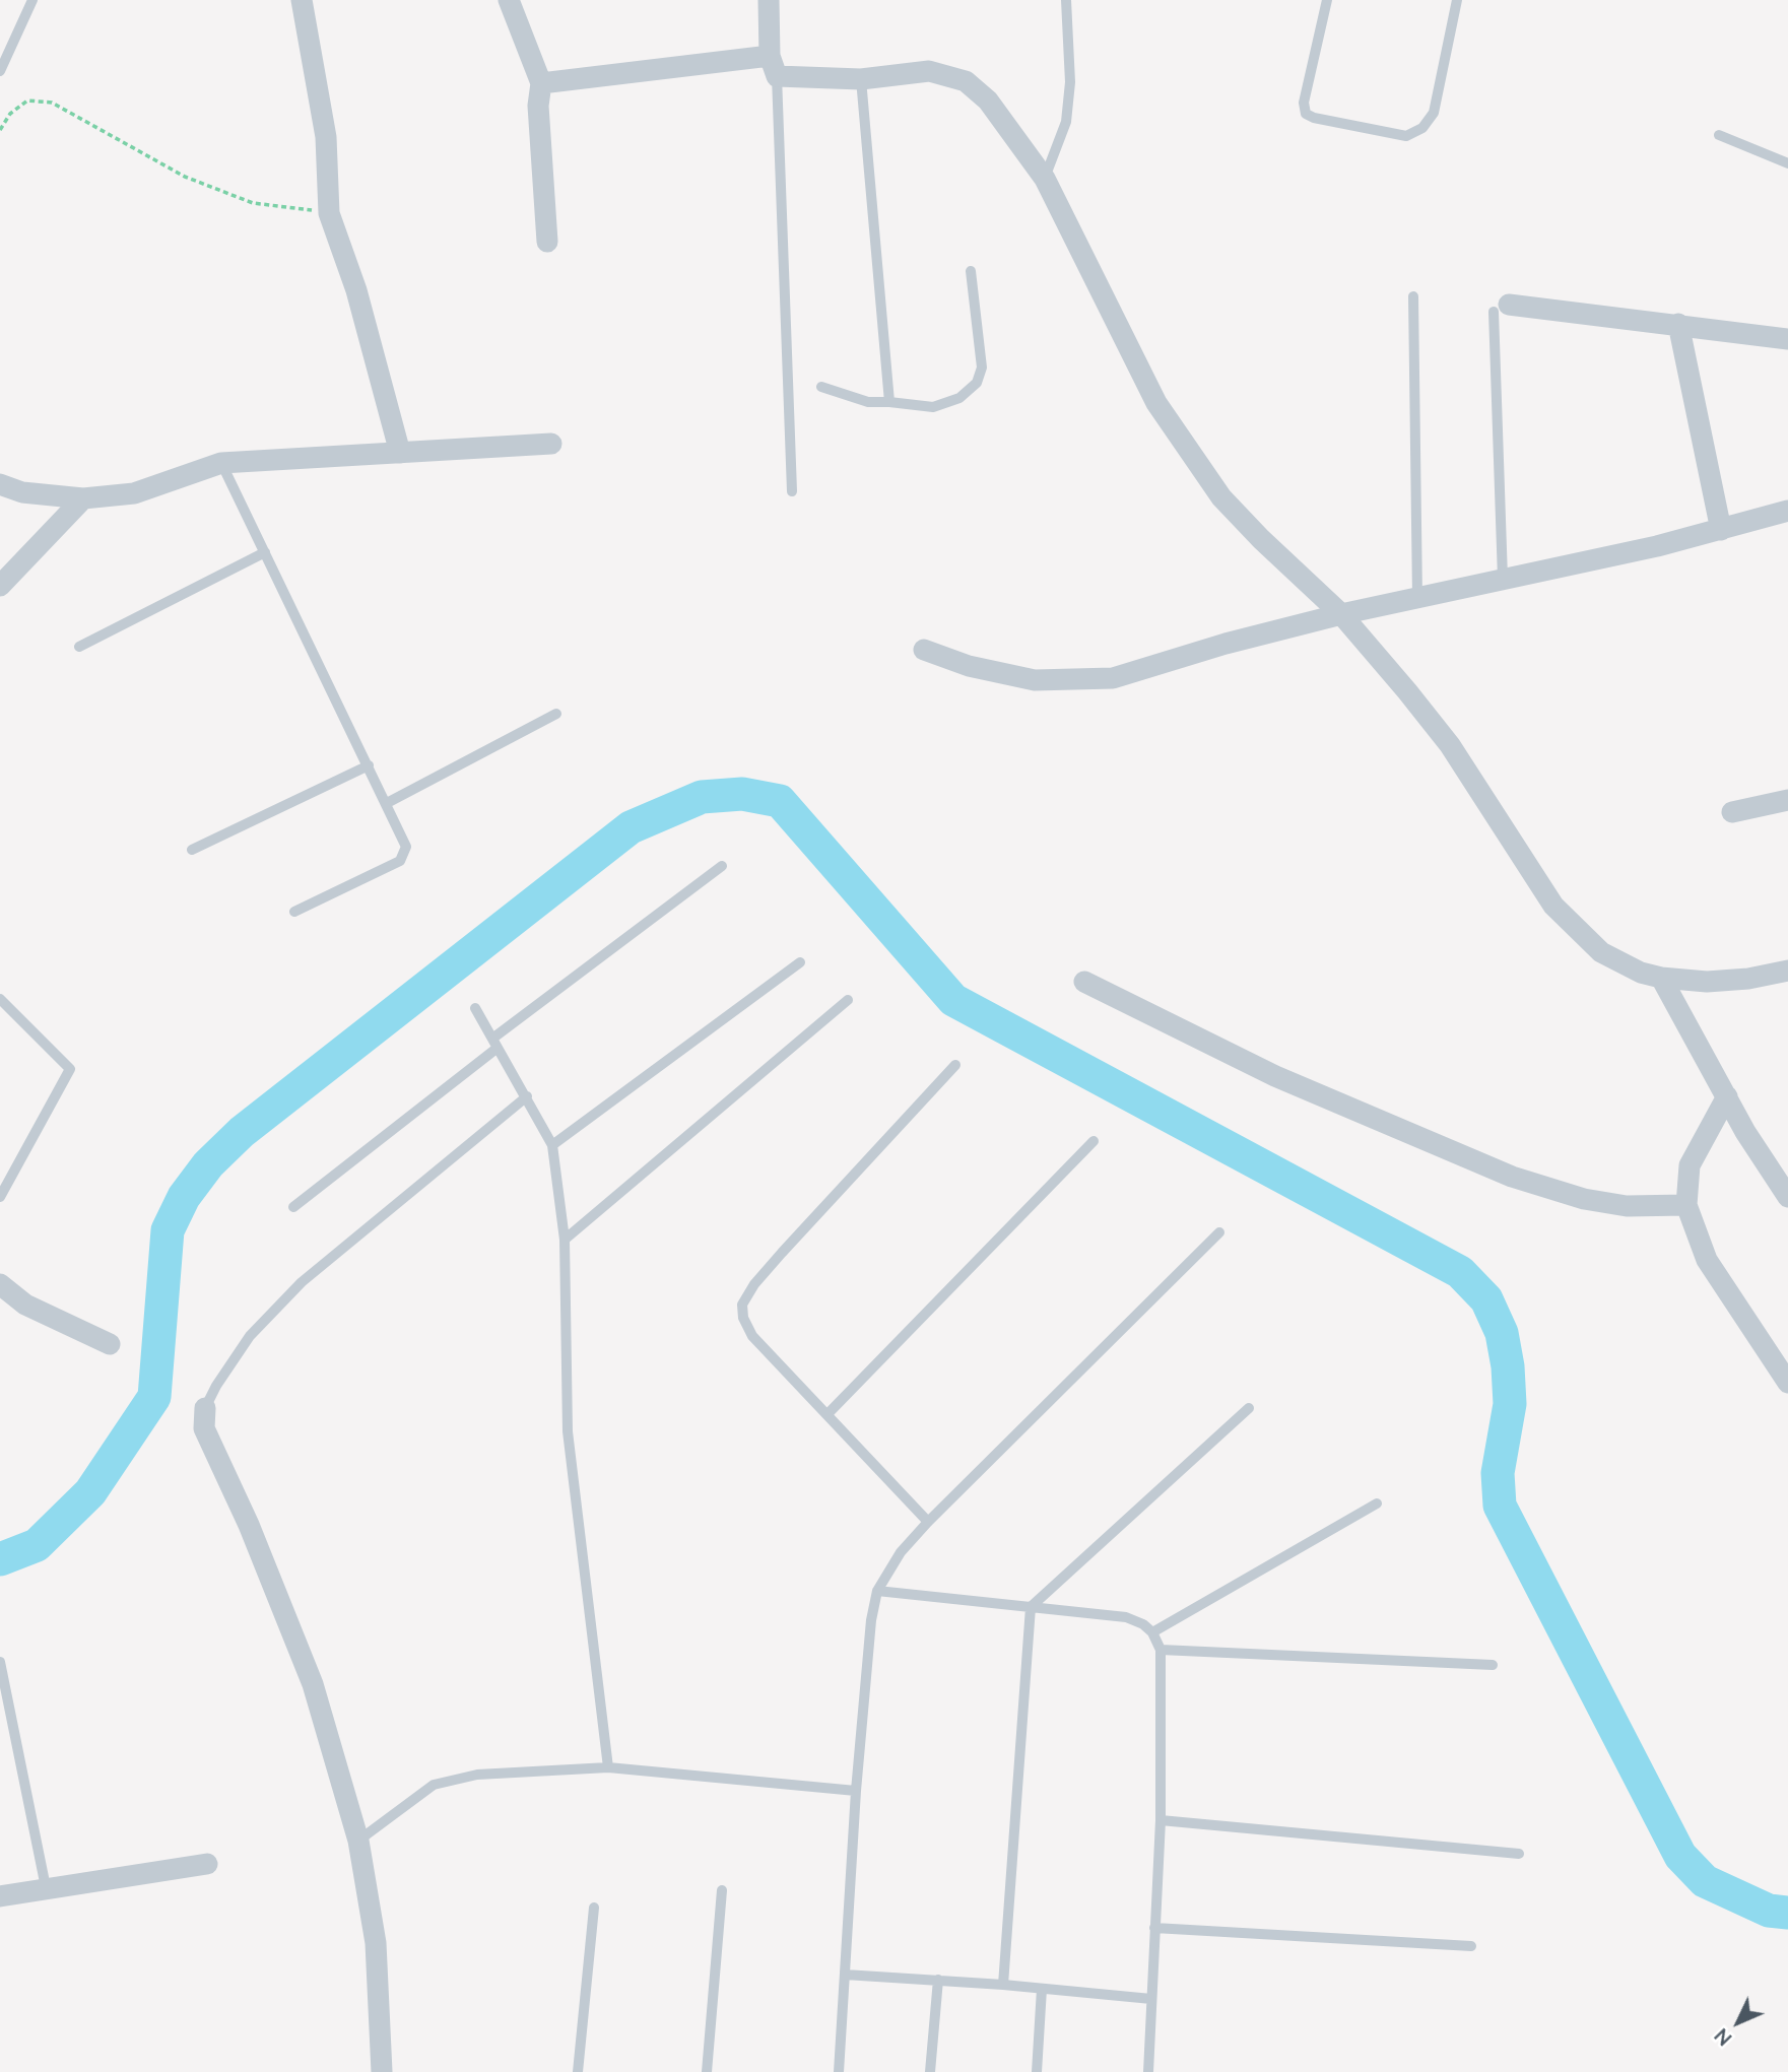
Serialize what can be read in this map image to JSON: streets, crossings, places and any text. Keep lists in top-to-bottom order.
{
  "north": "bottom left"
}
